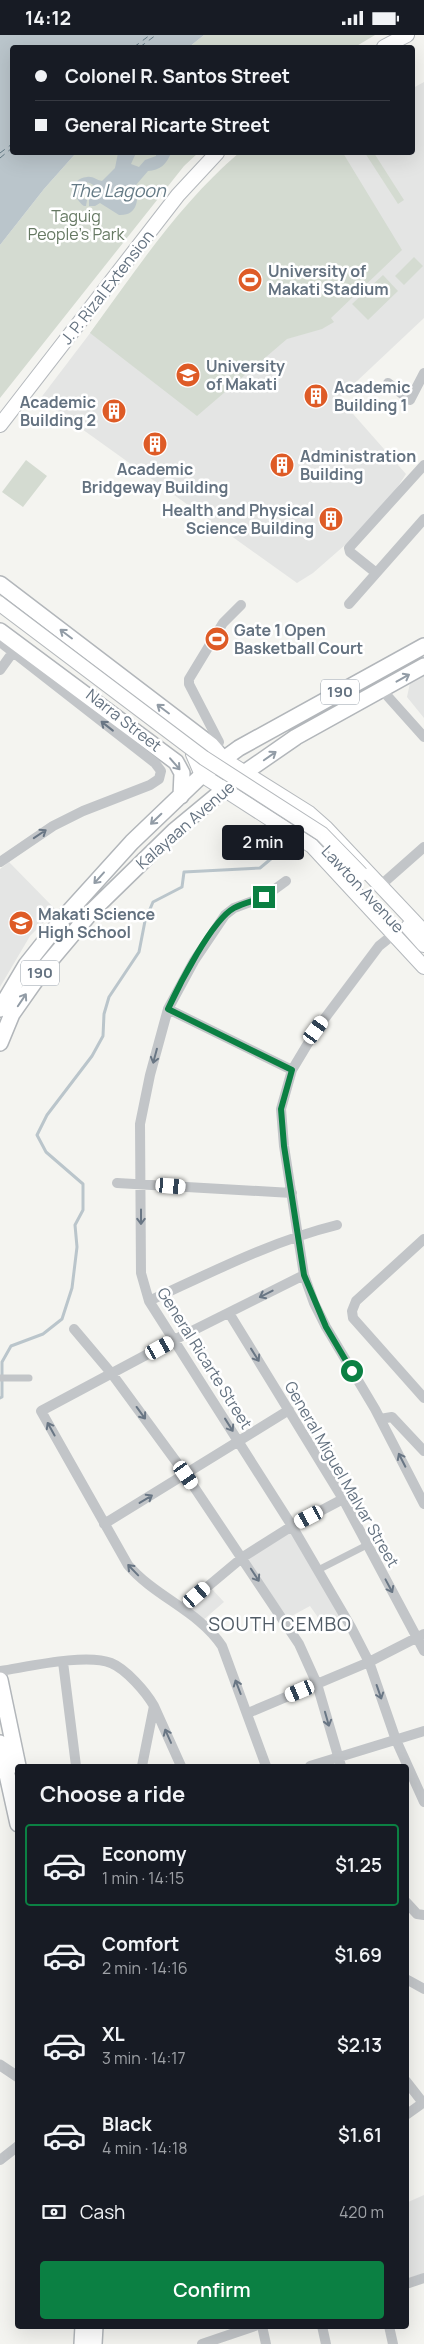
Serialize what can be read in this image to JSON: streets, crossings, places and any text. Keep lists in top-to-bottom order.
{
  "streets": {
    "main road": [
      "J. P. Rizal Extension",
      "190",
      "Kalayaan Avenue",
      "Lawton Avenue"
    ],
    "street": ["Narra Street", "General Ricarte Street", "General Miguel Malvar Street"]
  },
  "one_way": ["General Ricarte Street"],
  "districts": ["SOUTH CEMBO"],
  "water": ["The Lagoon"],
  "parks": ["Taguig People's Park"],
  "places": {
    "sports": ["University of Makati Stadium", "Gate 1 Open Basketball Court"],
    "school or university": ["University of Makati", "Makati Science High School"],
    "building": [
      "Academic Building 1",
      "Academic Building 2",
      "Academic Bridgeway Building",
      "Administration Building",
      "Health and Physical Science Building"
    ]
  },
  "page": {
    "status": "14:12",
    "banner": ["Colonel R. Santos Street", "General Ricarte Street"],
    "bubble": "2 min",
    "heading": "Choose a ride",
    "list": [
      {
        "name": "Economy",
        "note": "1 min · 14:15",
        "value": "$1.25"
      },
      {
        "name": "Comfort",
        "note": "2 min · 14:16",
        "value": "$1.69"
      },
      {
        "name": "XL",
        "note": "3 min · 14:17",
        "value": "$2.13"
      },
      {
        "name": "Black",
        "note": "4 min · 14:18",
        "value": "$1.61"
      }
    ],
    "pay": ["Cash", "420 m"],
    "buttons": "Confirm"
  }
}
